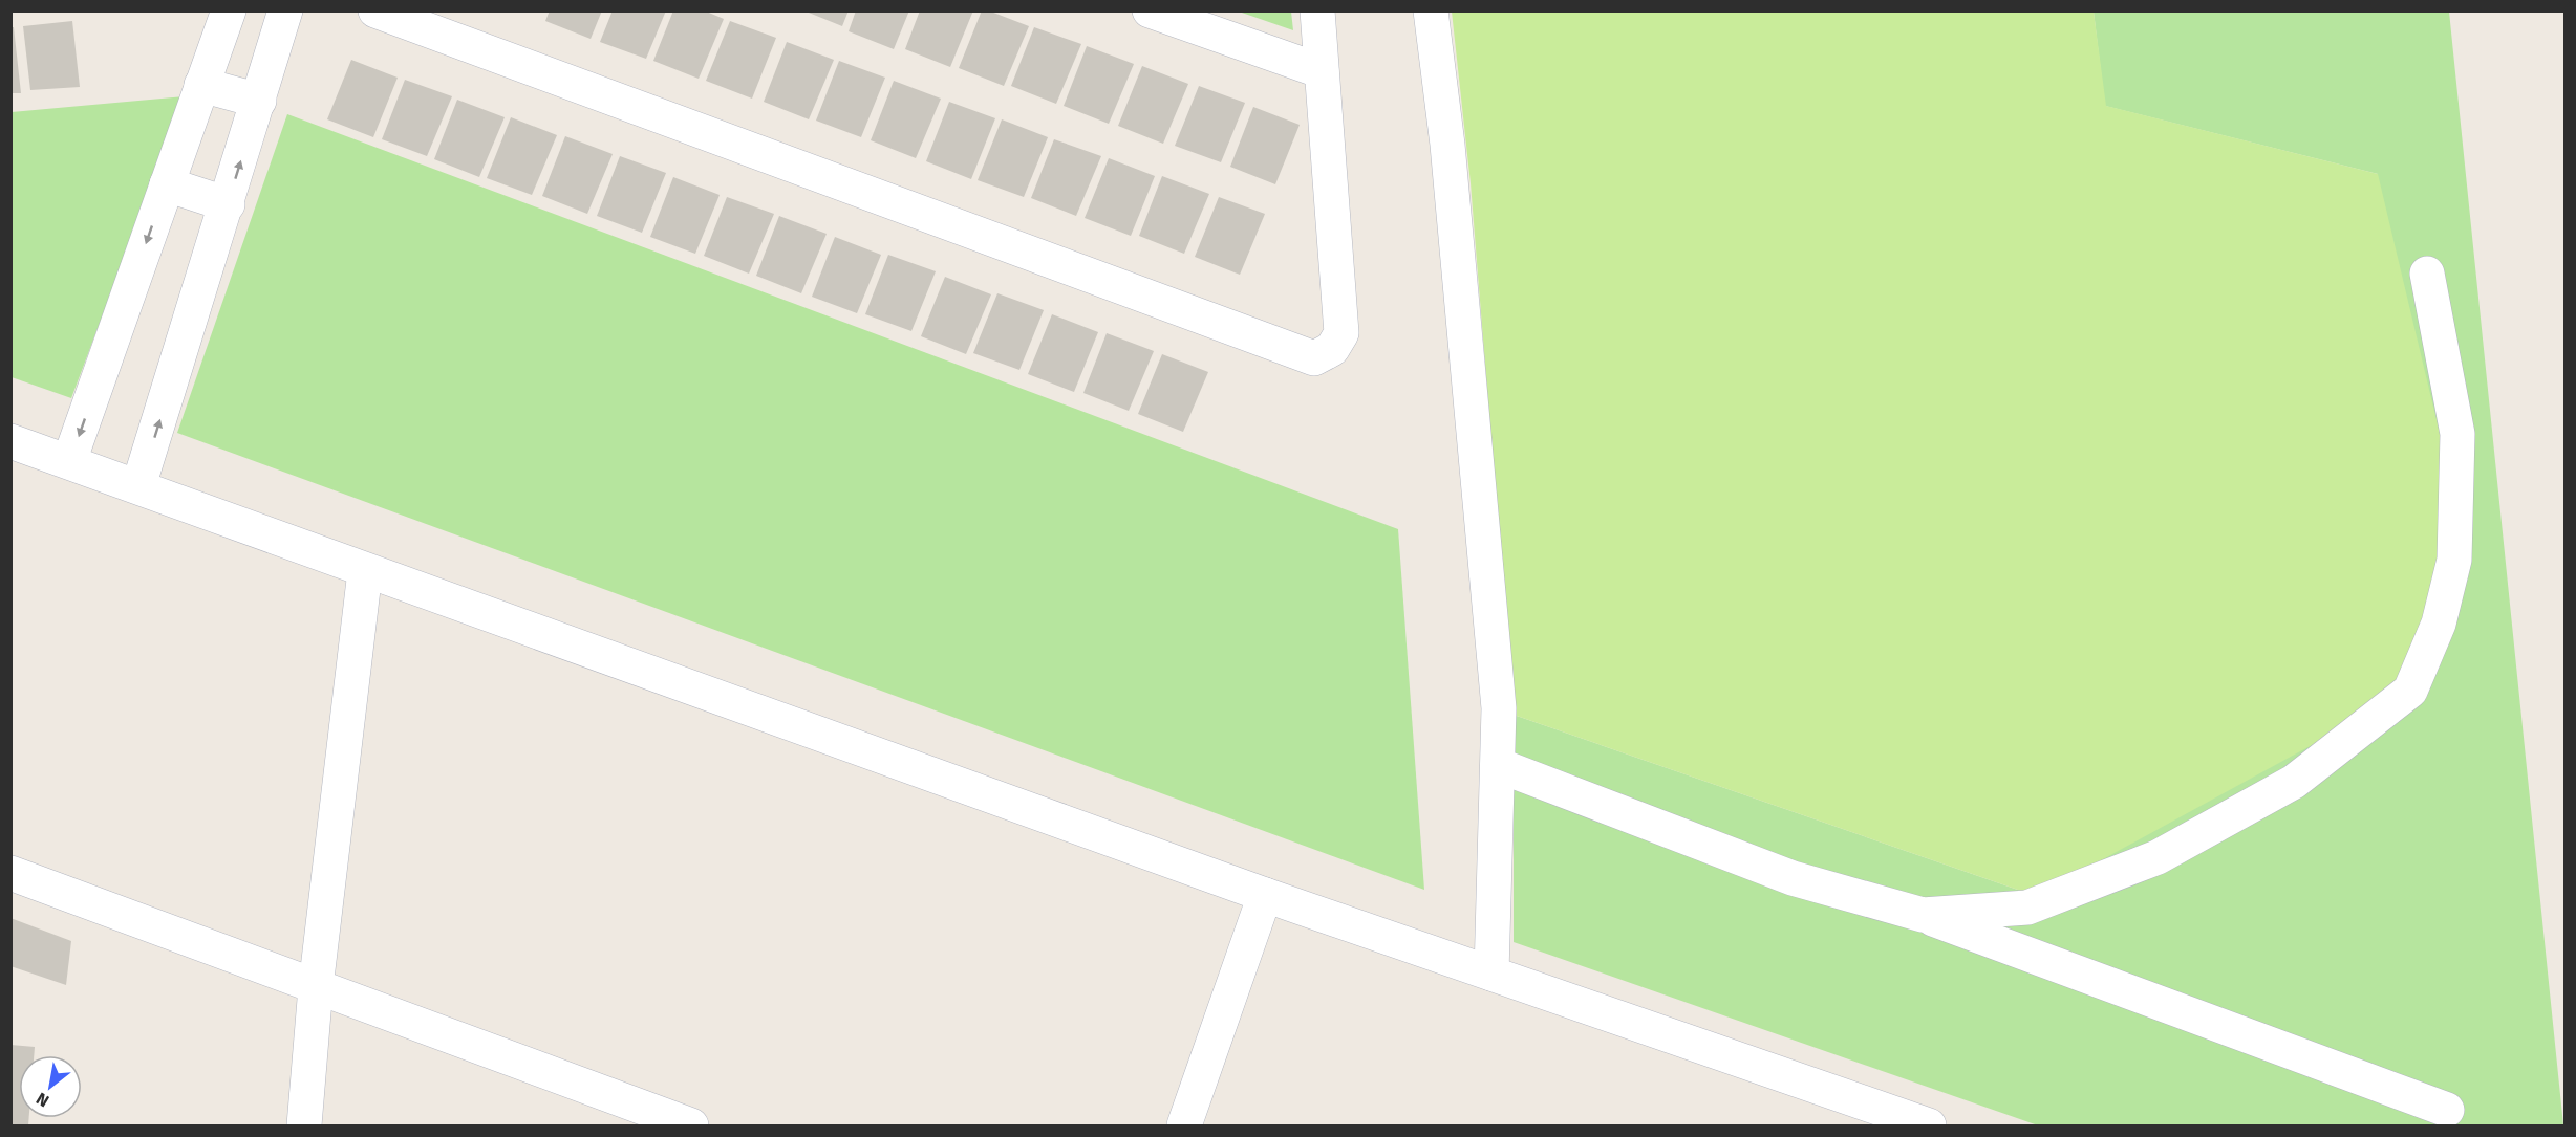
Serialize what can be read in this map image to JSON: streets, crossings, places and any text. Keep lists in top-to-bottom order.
{
  "north": "bottom left"
}
